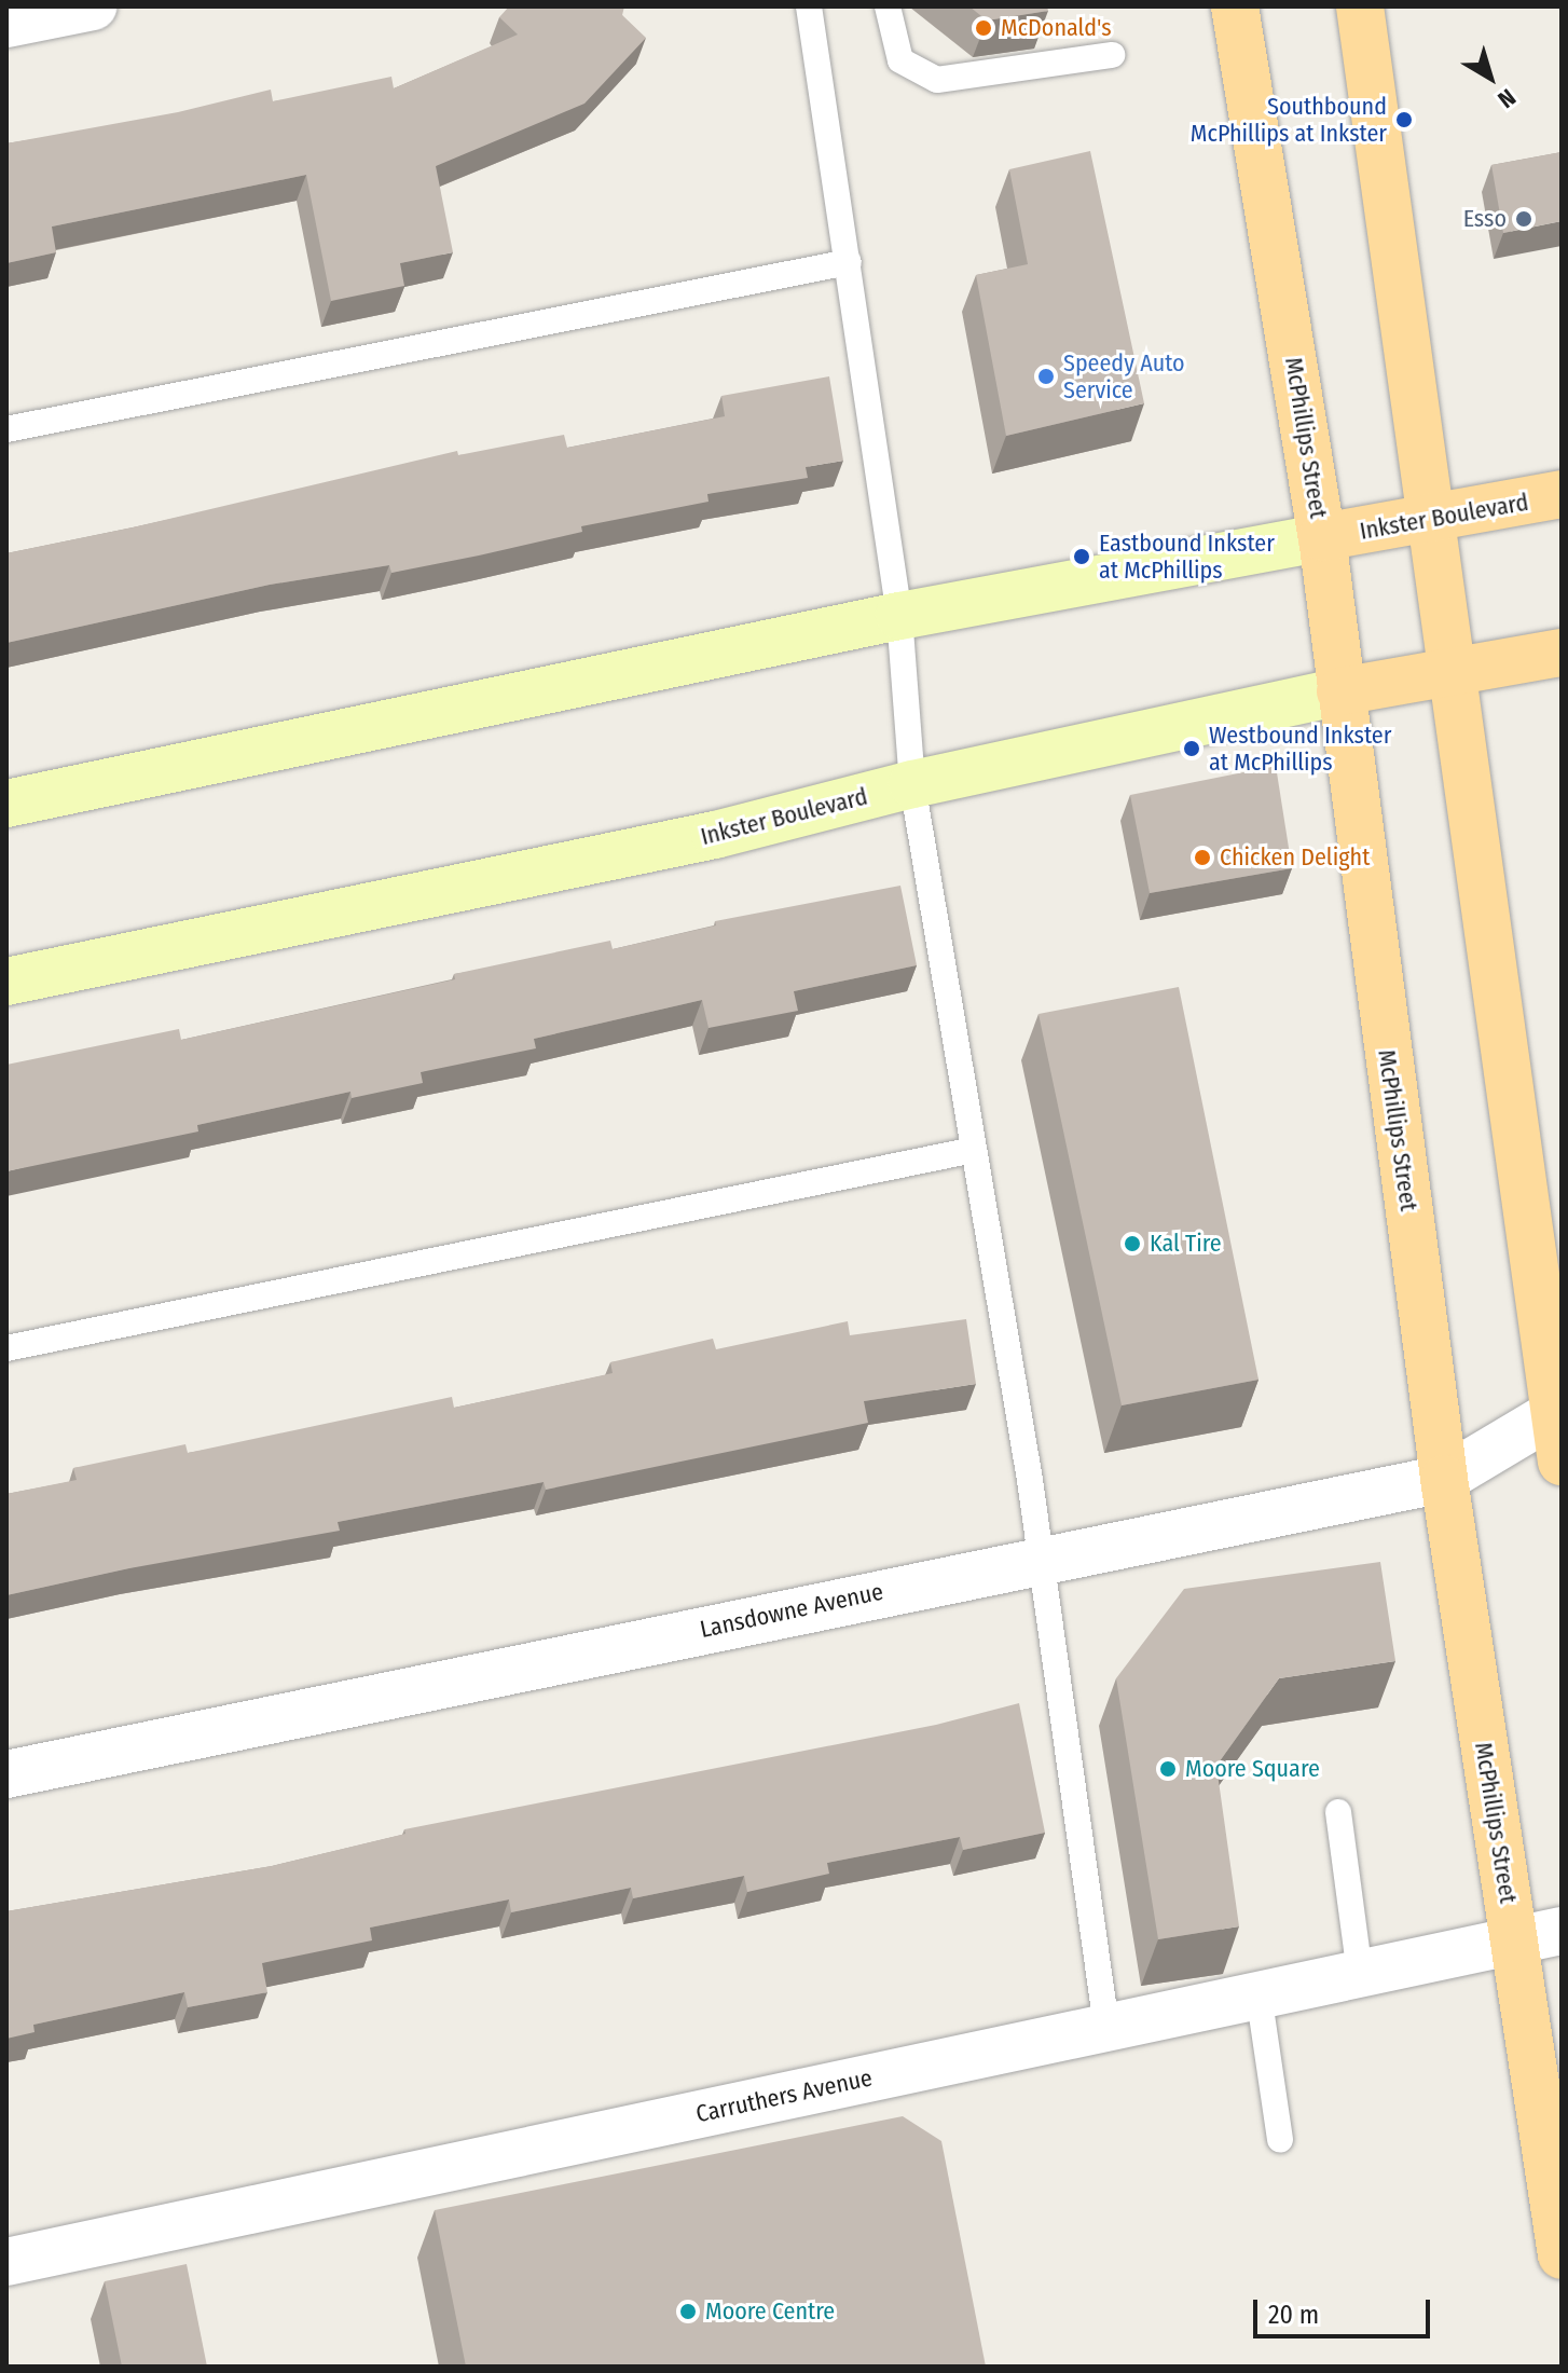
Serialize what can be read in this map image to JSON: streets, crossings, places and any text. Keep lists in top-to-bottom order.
{
  "streets": {
    "main road": ["McPhillips Street", "Inkster Boulevard"],
    "street": ["Lansdowne Avenue", "Carruthers Avenue"]
  },
  "crossings": [
    ["McPhillips Street", "Inkster Boulevard"],
    ["McPhillips Street", "Lansdowne Avenue"],
    ["McPhillips Street", "Carruthers Avenue"]
  ],
  "places": [
    "McDonald's",
    "Southbound McPhillips at Inkster",
    "Esso",
    "Speedy Auto Service",
    "Eastbound Inkster at McPhillips",
    "Westbound Inkster at McPhillips",
    "Chicken Delight",
    "Kal Tire",
    "Moore Square",
    "Moore Centre"
  ],
  "scale_bar": "20 m",
  "north": "bottom right"
}
